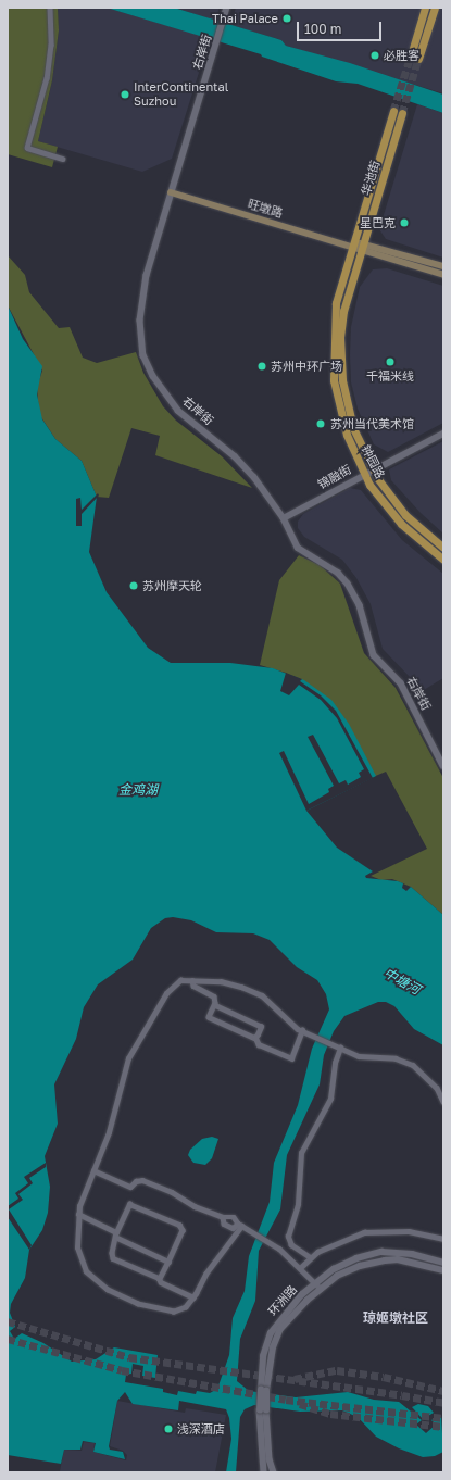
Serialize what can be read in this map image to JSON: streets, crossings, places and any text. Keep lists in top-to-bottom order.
{
  "streets": {
    "main road": ["华池街", "旺墩路", "钟园路"],
    "street": ["右岸街", "锦融街", "环洲路"]
  },
  "crossings": [
    ["右岸街", "旺墩路"],
    ["右岸街", "锦融街"],
    ["华池街", "旺墩路"],
    ["华池街", "钟园路"],
    ["旺墩路", "钟园路"],
    ["钟园路", "锦融街"]
  ],
  "districts": ["琼姬墩社区"],
  "water": ["金鸡湖", "中塘河"],
  "places": [
    "Thai Palace",
    "必胜客",
    "InterContinental Suzhou",
    "星巴克",
    "千福米线",
    "苏州中环广场",
    "苏州当代美术馆",
    "苏州摩天轮",
    "浅深酒店"
  ],
  "scale_bar": "100 m"
}
